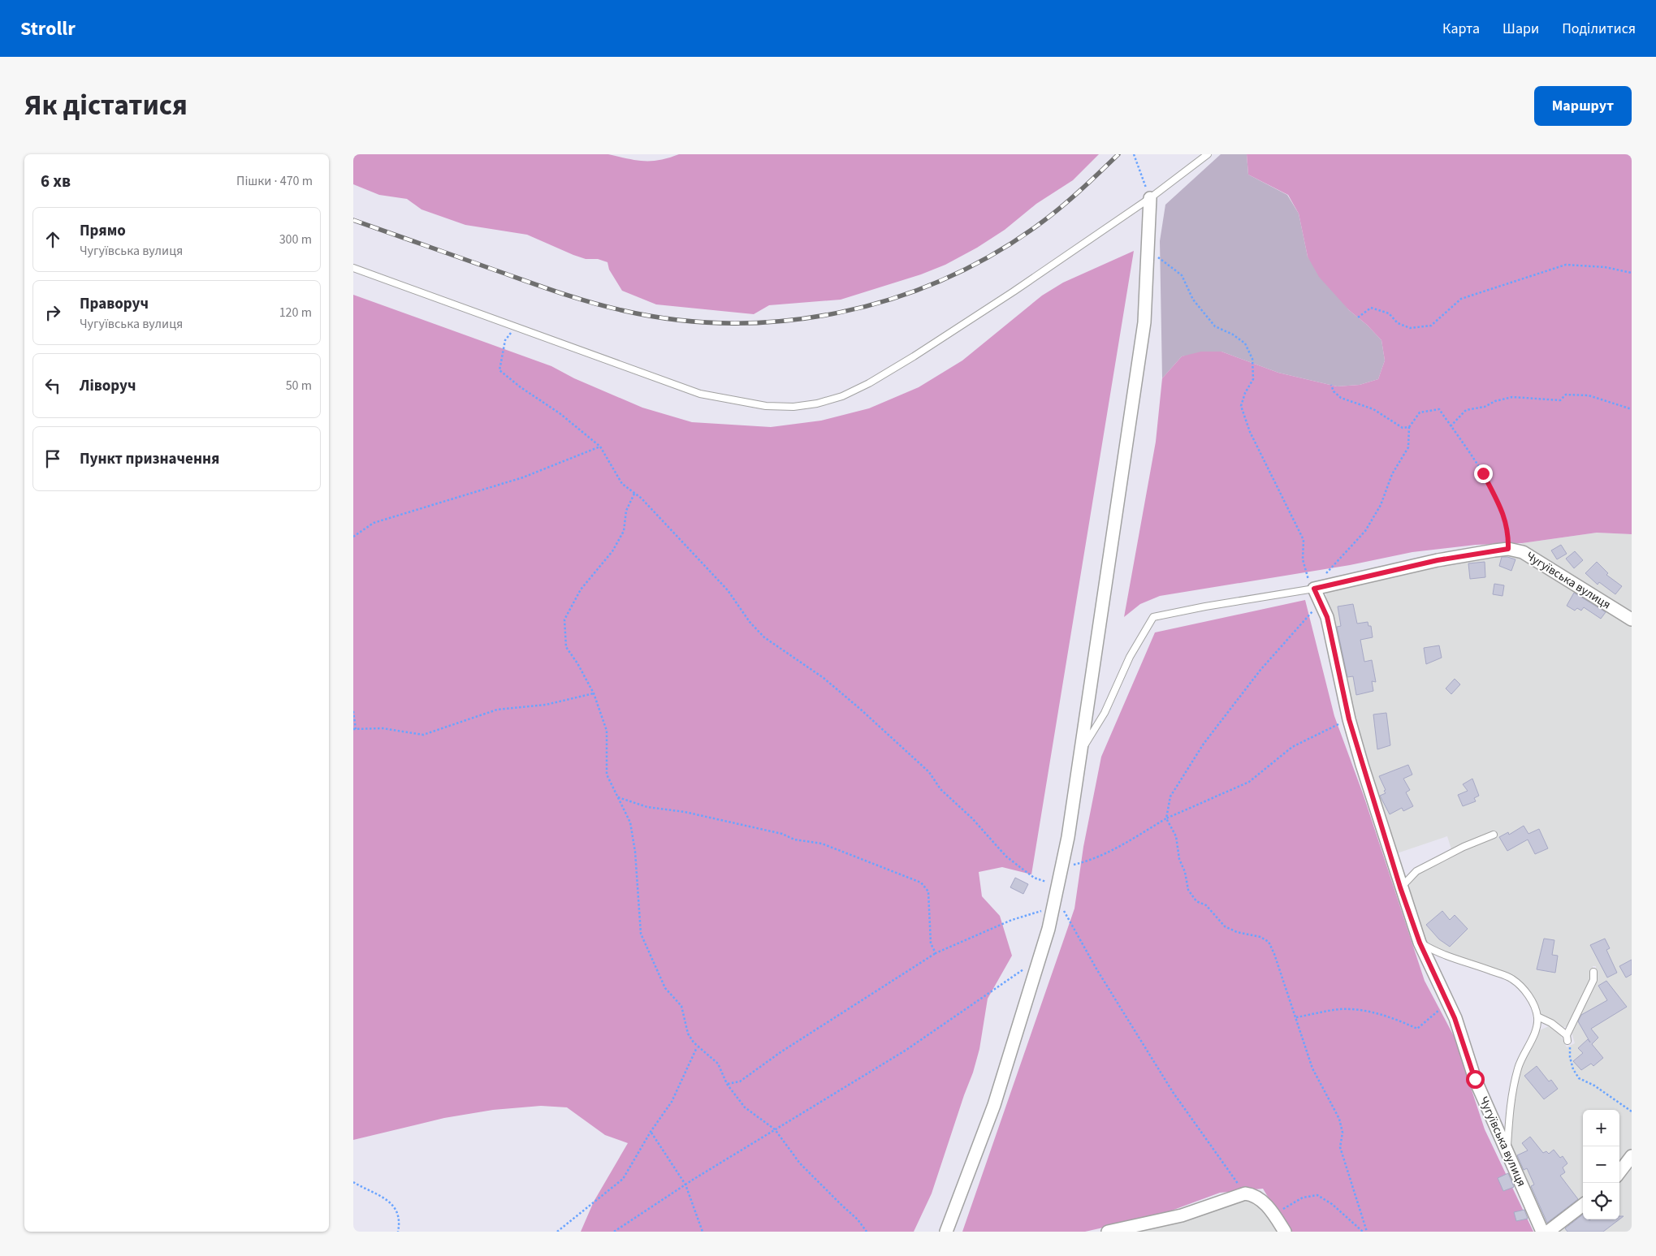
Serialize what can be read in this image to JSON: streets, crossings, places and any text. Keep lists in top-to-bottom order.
{
  "streets": {
    "street": ["Чугуївська вулиця"]
  },
  "page": {
    "header": "Strollr",
    "nav": ["Карта", "Шари", "Поділитися"],
    "title": "Як дістатися",
    "buttons": "Маршрут",
    "heading": ["6 хв", "Пішки · 470 m"],
    "list": [
      ["Прямо", "Чугуївська вулиця", "300 m"],
      ["Праворуч", "Чугуївська вулиця", "120 m"],
      ["Ліворуч", "50 m"],
      "Пункт призначення"
    ],
    "map_buttons": ["+", "−"]
  }
}
